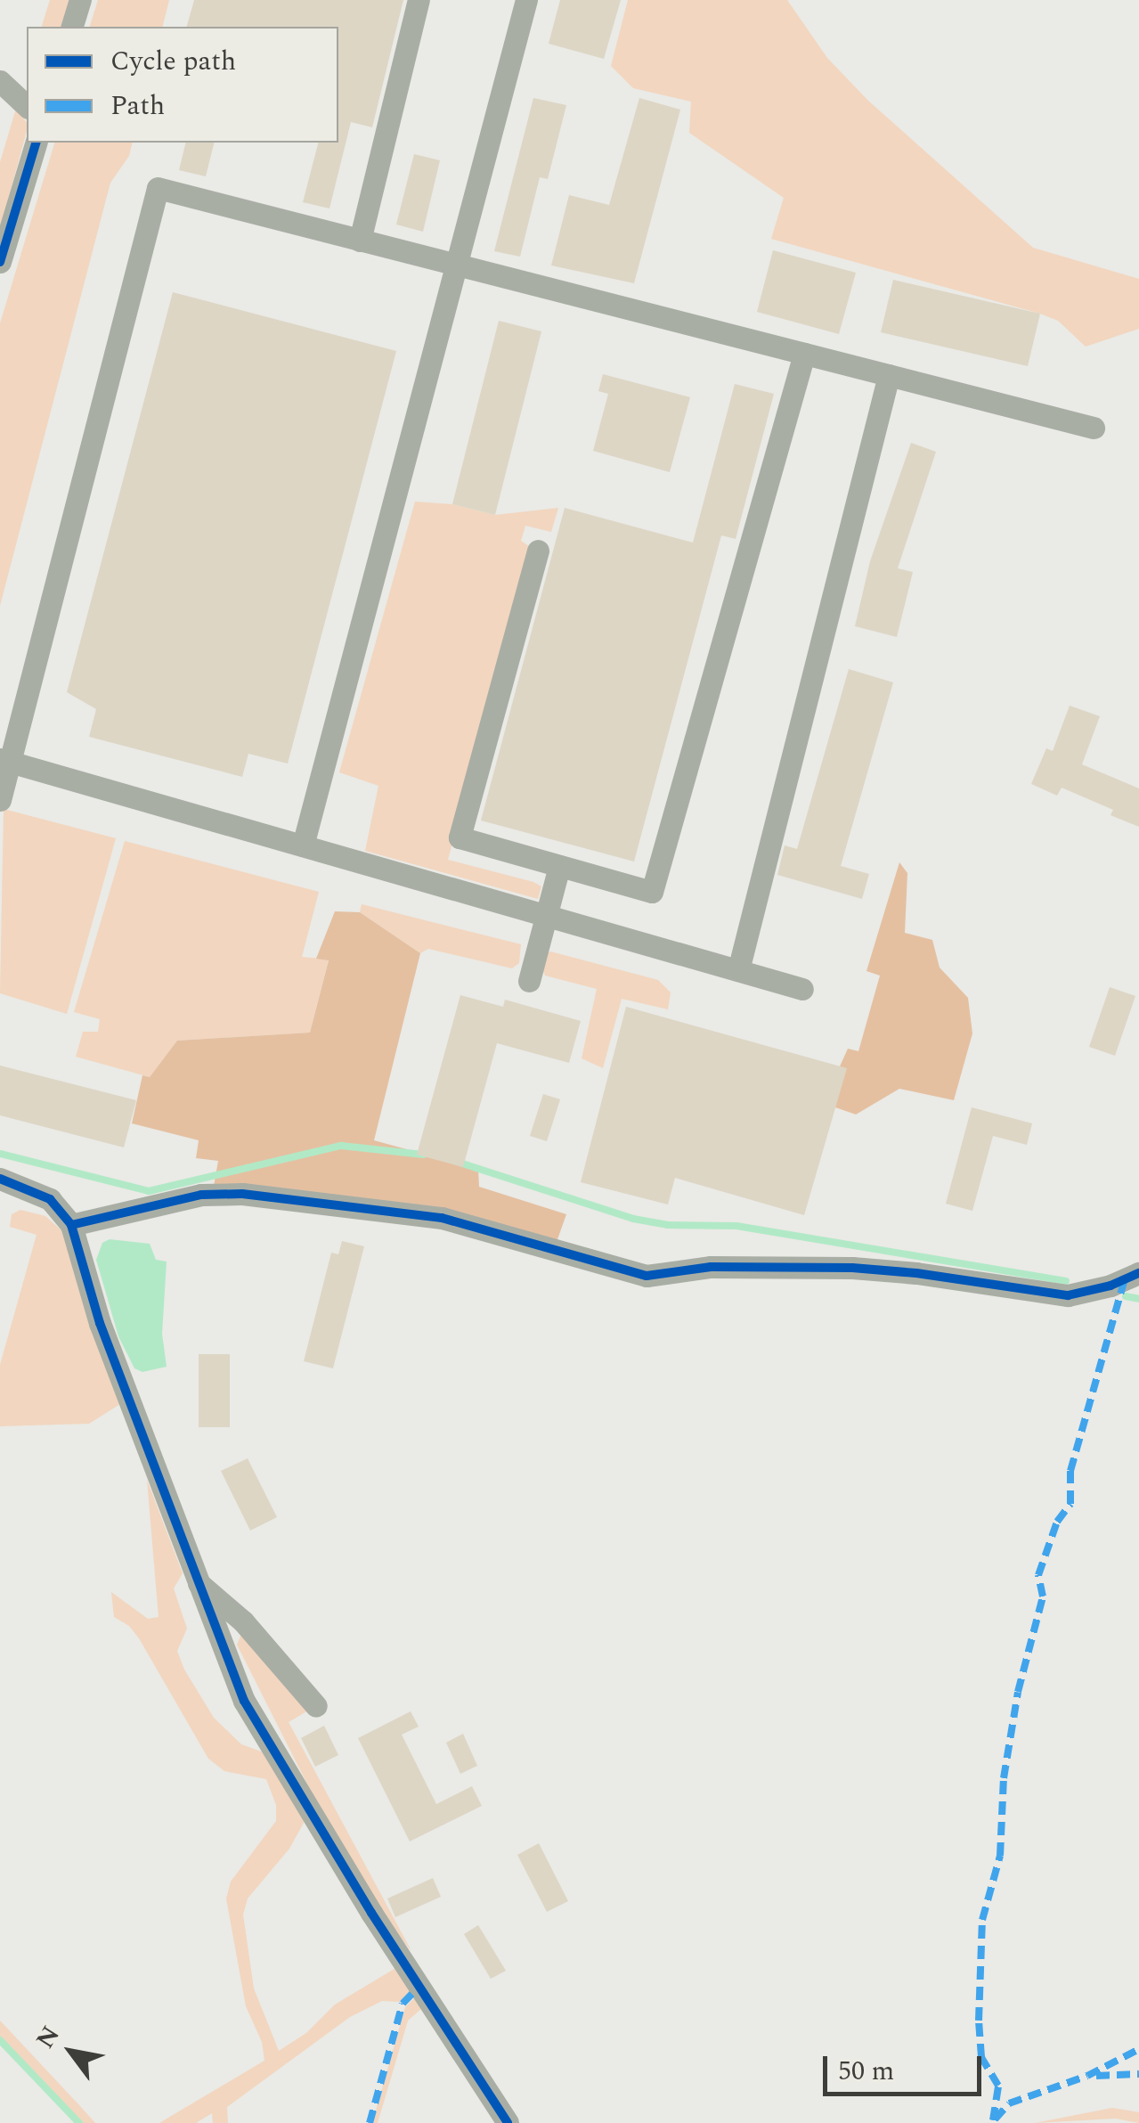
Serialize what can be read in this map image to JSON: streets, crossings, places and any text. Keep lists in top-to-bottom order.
{
  "legend": ["Cycle path", "Path"],
  "scale_bar": "50 m",
  "north": "top left"
}
